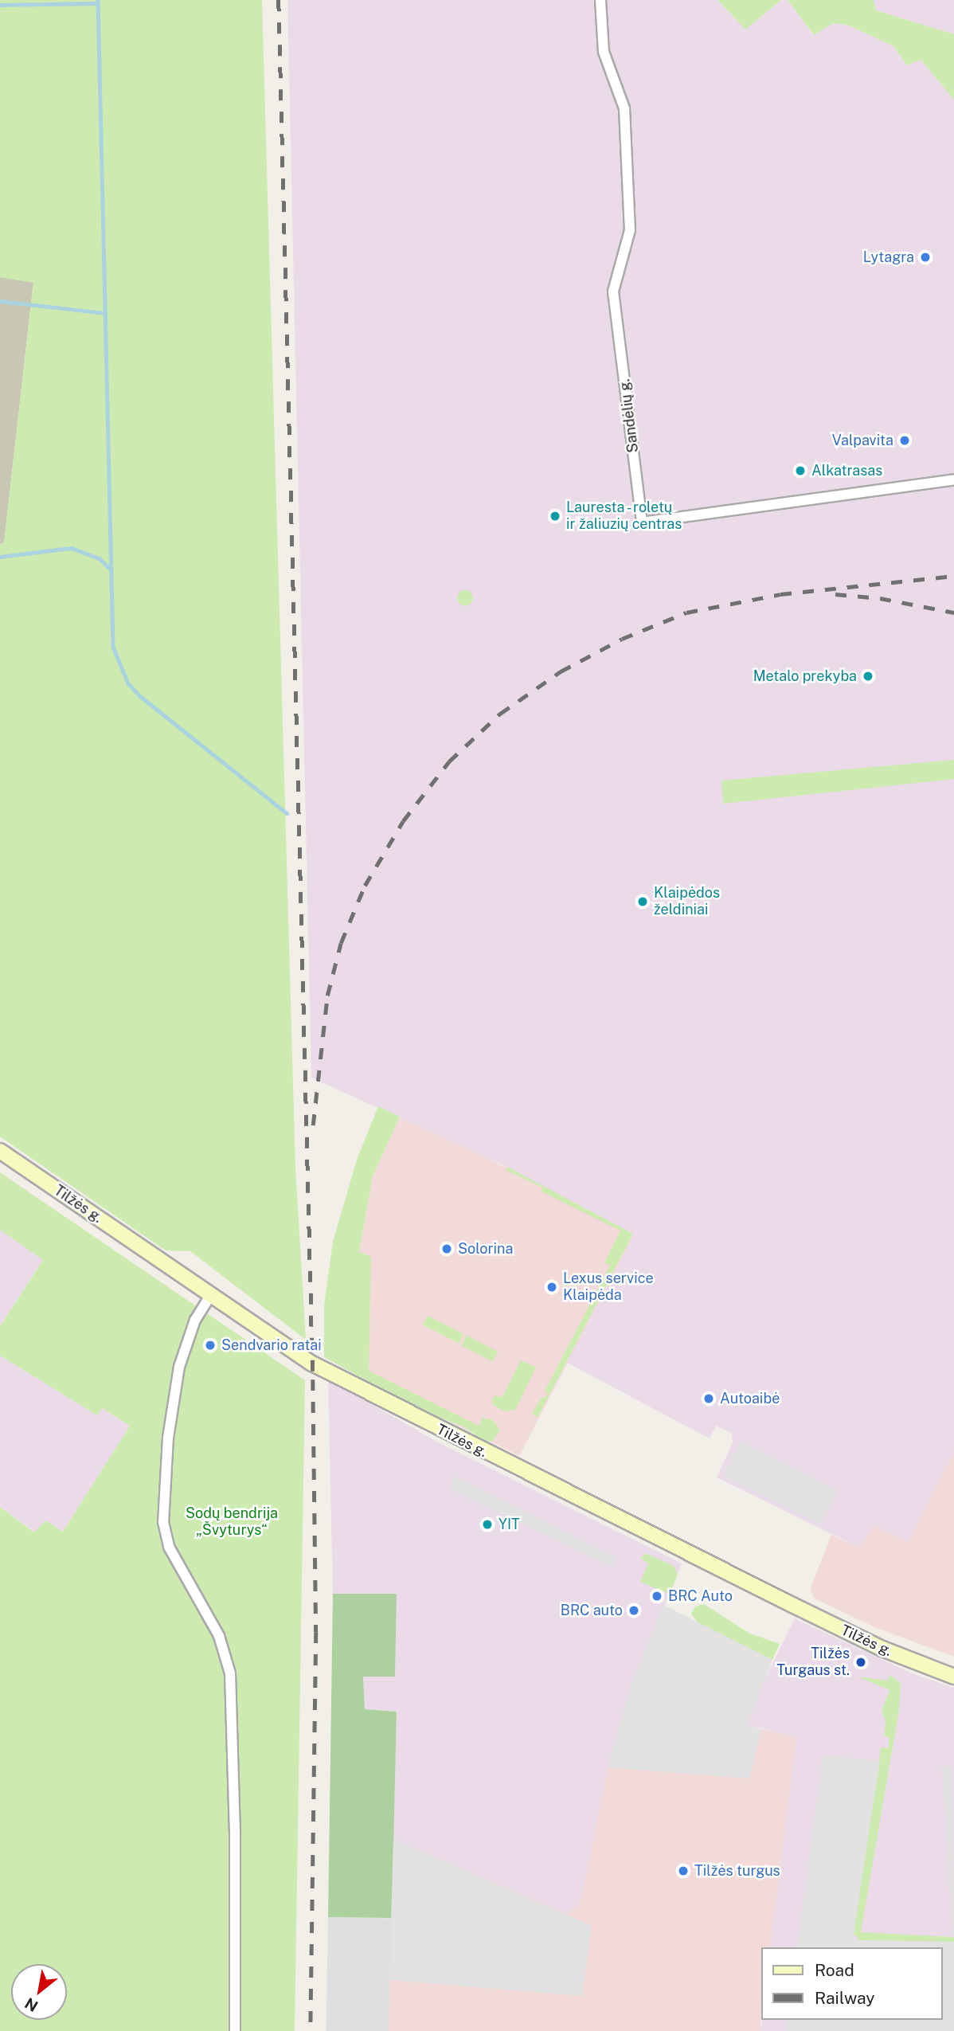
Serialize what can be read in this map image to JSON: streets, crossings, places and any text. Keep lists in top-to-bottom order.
{
  "streets": {
    "main road": ["Tilžės g."],
    "street": ["Sandėlių g."]
  },
  "parks": ["Sodų bendrija „Švyturys“"],
  "places": [
    "Lytagra",
    "Valpavita",
    "Alkatrasas",
    "Lauresta - roletų ir žaliuzių centras",
    "Metalo prekyba",
    "Klaipėdos želdiniai",
    "Solorina",
    "Lexus service Klaipėda",
    "Sendvario ratai",
    "Autoaibė",
    "YIT",
    "BRC Auto",
    "BRC auto",
    "Tilžės Turgaus st.",
    "Tilžės turgus"
  ],
  "legend": ["Road", "Railway"],
  "north": "bottom left"
}
